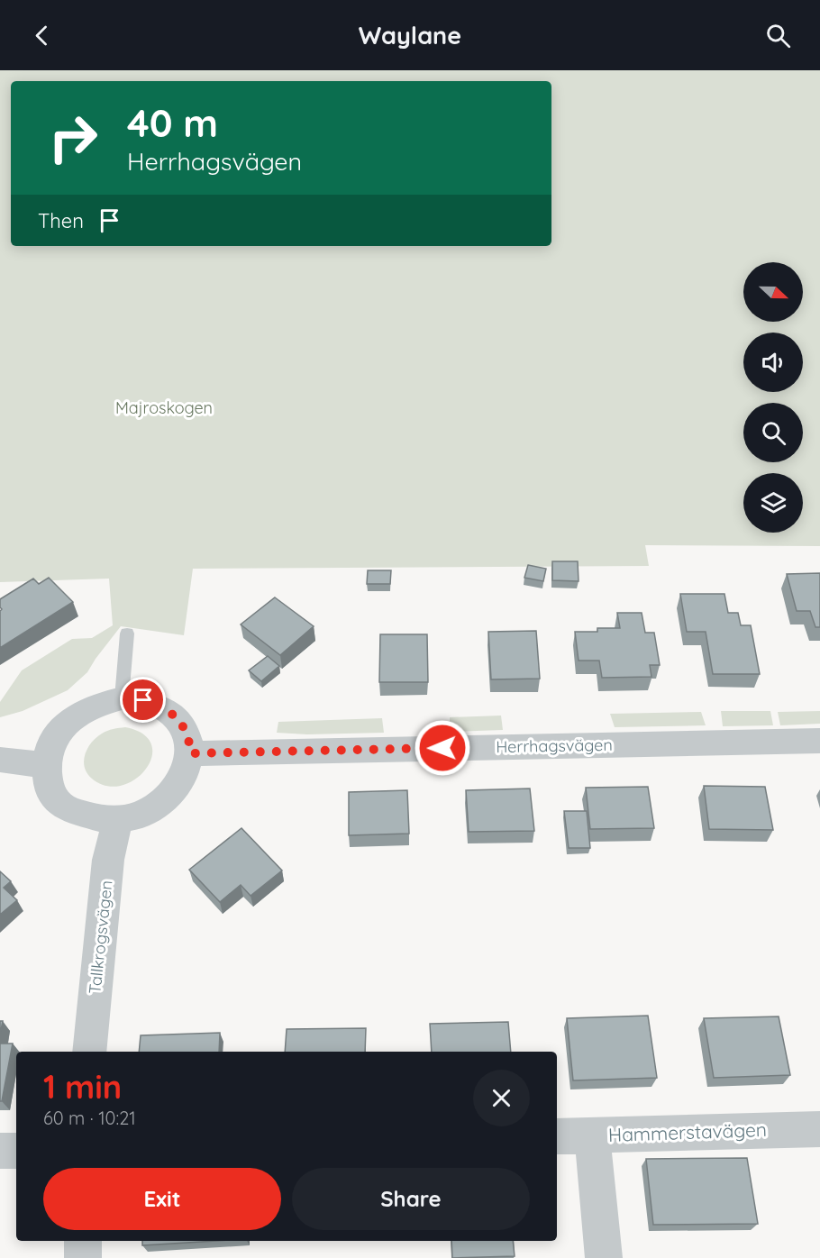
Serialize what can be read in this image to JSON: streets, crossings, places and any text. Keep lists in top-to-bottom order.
{
  "streets": {
    "street": ["Herrhagsvägen", "Tallkrogsvägen", "Hammerstavägen"]
  },
  "crossings": [
    ["Herrhagsvägen", "Tallkrogsvägen"]
  ],
  "parks": ["Majroskogen"],
  "north": "right",
  "page": {
    "header": "Waylane",
    "turn": ["40 m", "Herrhagsvägen"],
    "then": "Then",
    "heading": ["1 min", "60 m · 10:21"],
    "buttons": ["Exit", "Share"]
  }
}
